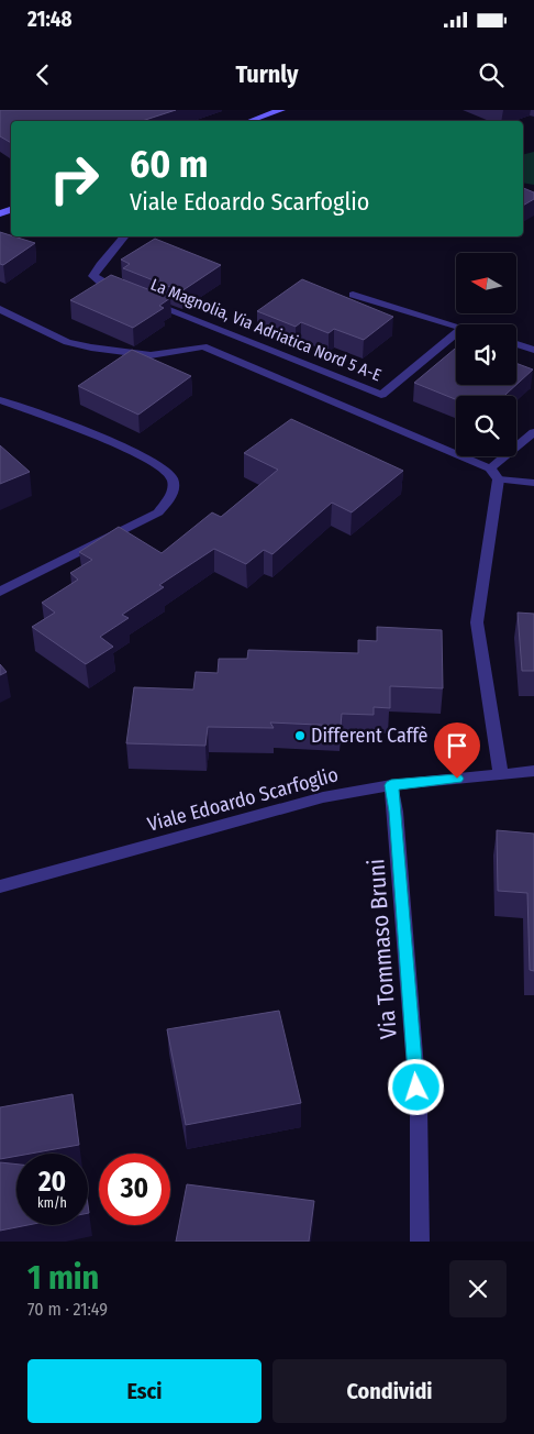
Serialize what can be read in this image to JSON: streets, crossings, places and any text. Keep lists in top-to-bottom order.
{
  "streets": {
    "street": ["La Magnolia, Via Adriatica Nord 5 A-E", "Viale Edoardo Scarfoglio", "Via Tommaso Bruni"]
  },
  "crossings": [
    ["Viale Edoardo Scarfoglio", "Via Tommaso Bruni"]
  ],
  "places": ["Different Caffè"],
  "north": "left",
  "page": {
    "status": "21:48",
    "header": "Turnly",
    "turn": ["60 m", "Viale Edoardo Scarfoglio"],
    "speed": "20 km/h",
    "limit": "30",
    "heading": ["1 min", "70 m · 21:49"],
    "buttons": ["Esci", "Condividi"]
  }
}
